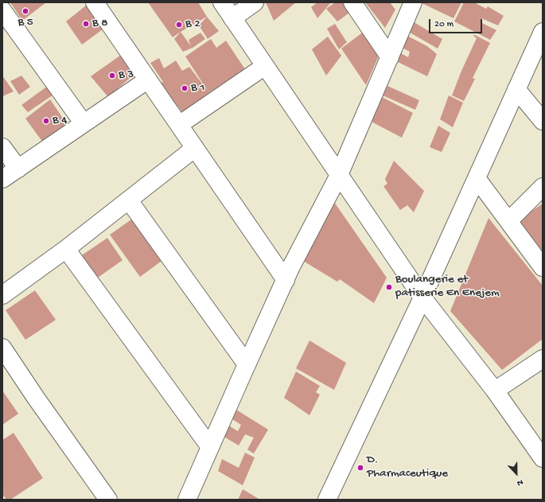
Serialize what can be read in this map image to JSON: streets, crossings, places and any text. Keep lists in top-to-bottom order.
{
  "places": [
    "B 5",
    "B 8",
    "B 2",
    "B 3",
    "B 1",
    "B 4",
    "Boulangerie et patisserie En Enejem",
    "D. Pharmaceutique"
  ],
  "scale_bar": "20 m",
  "north": "bottom"
}
